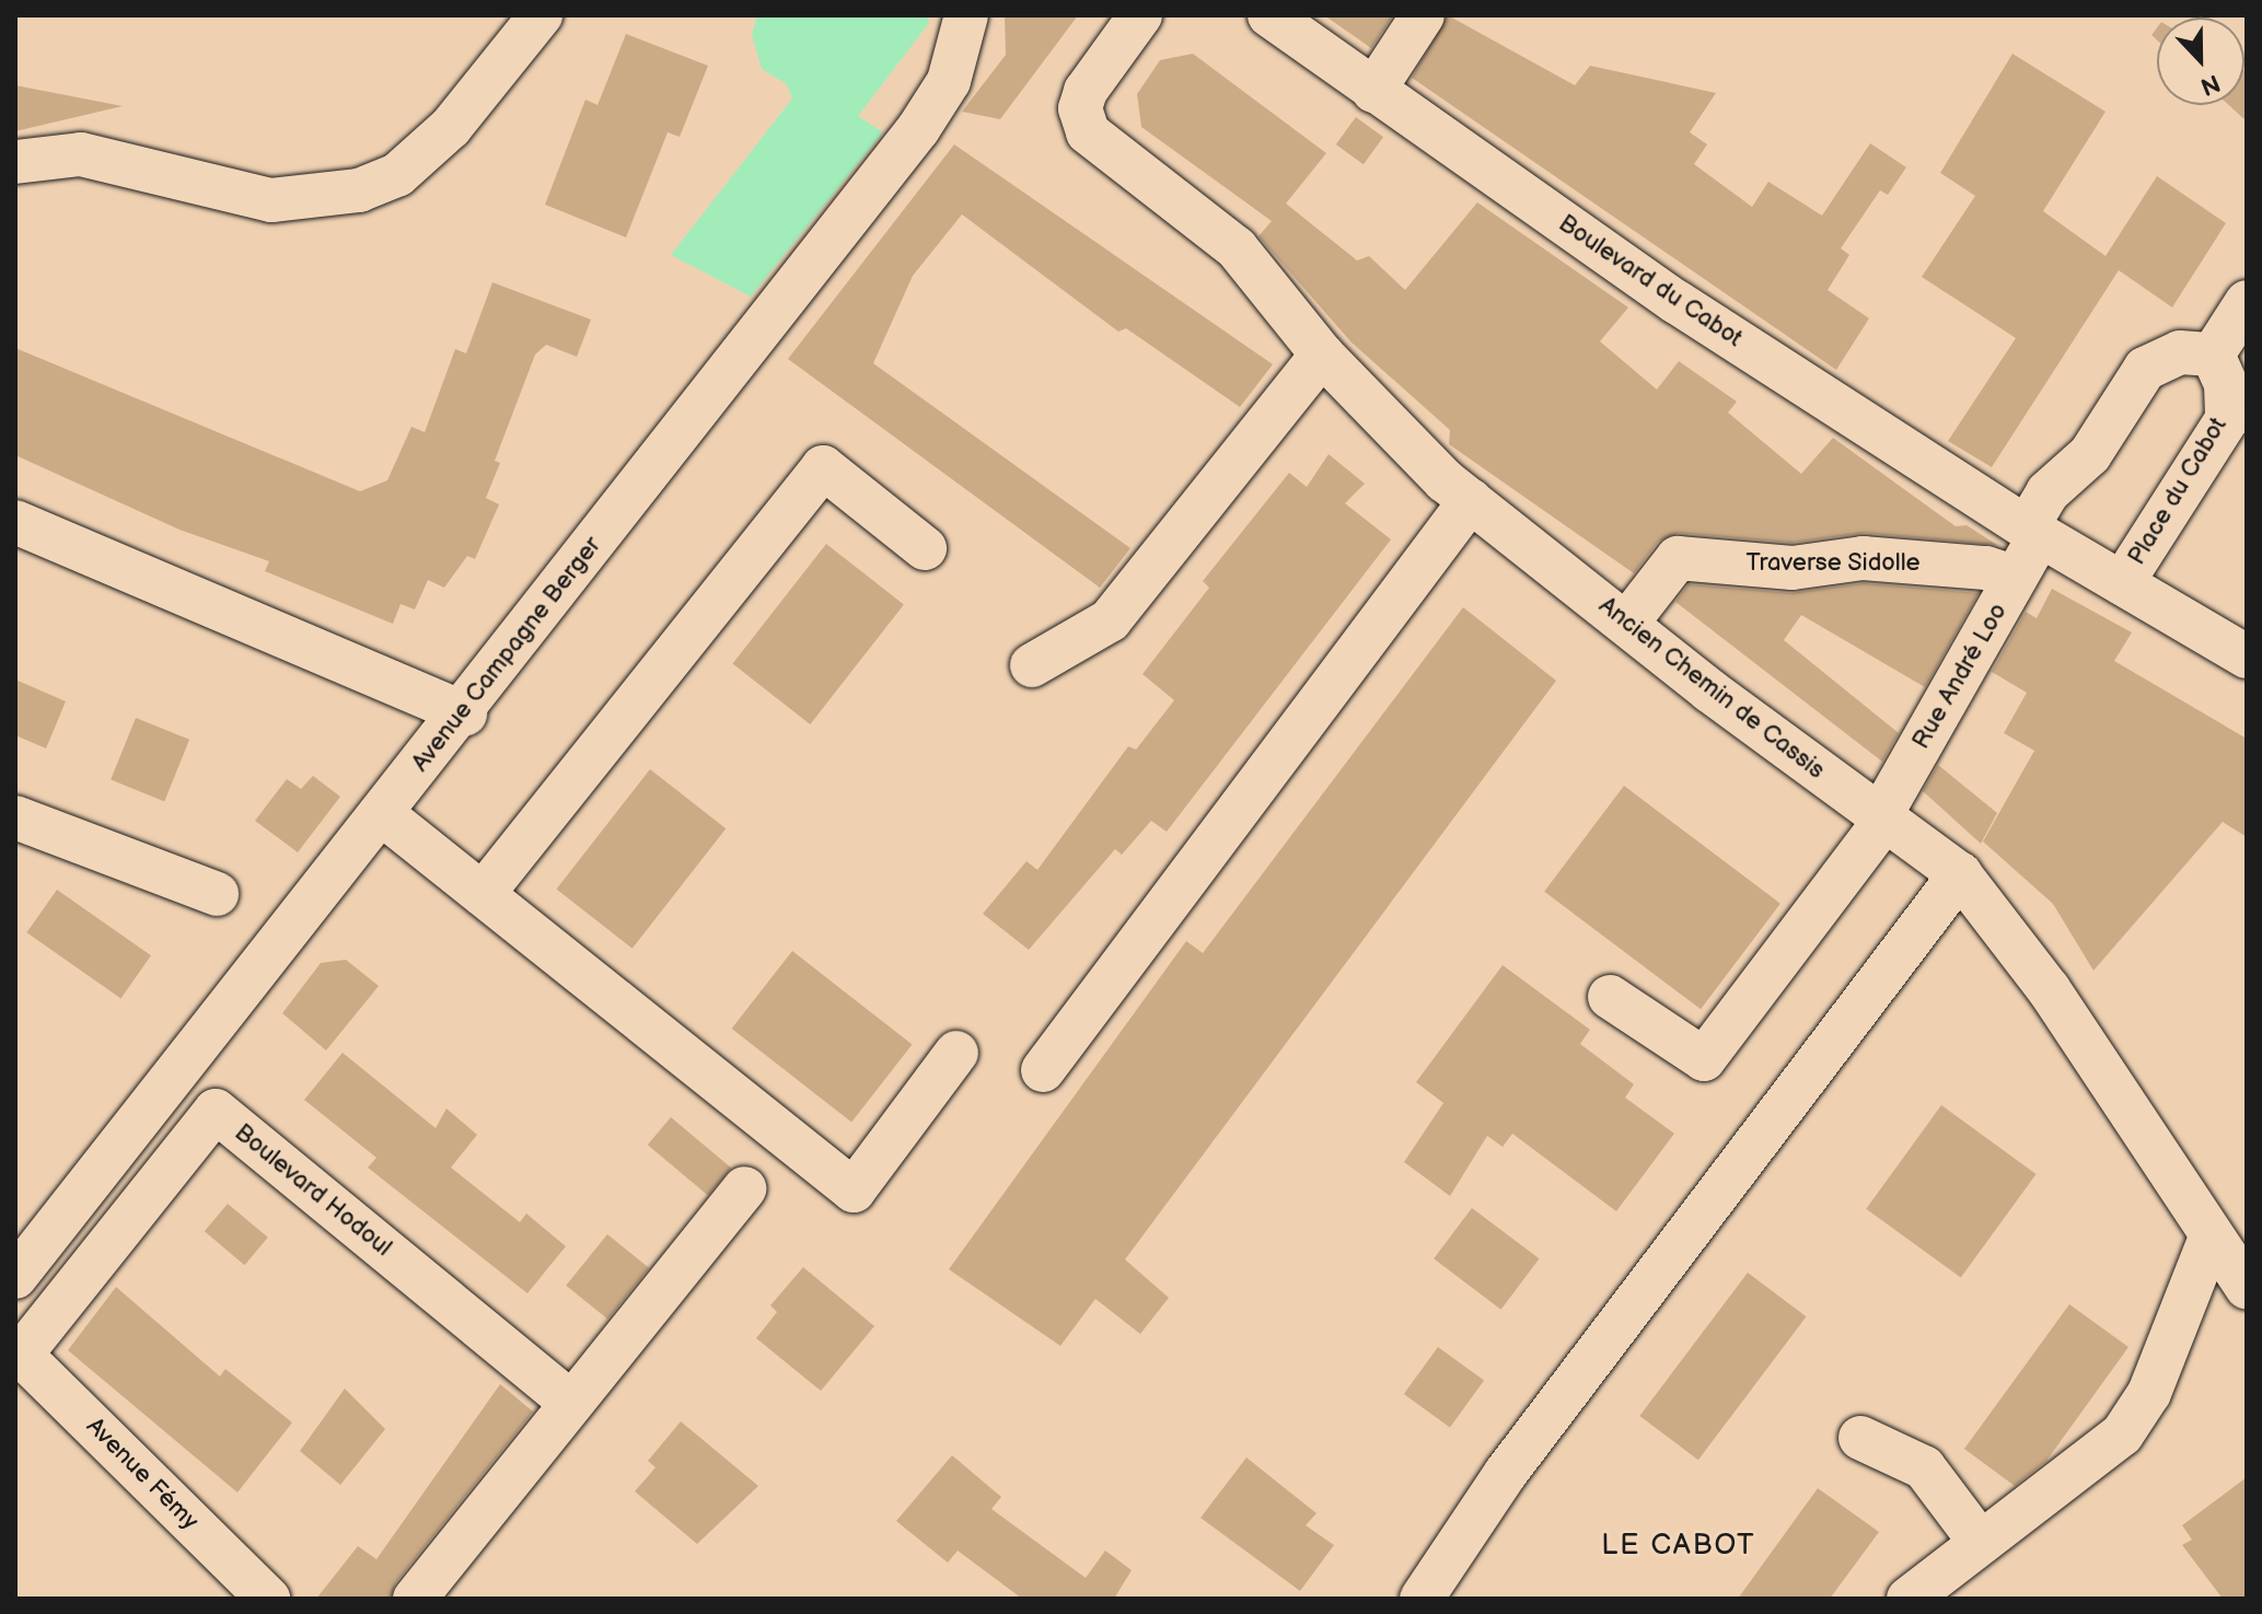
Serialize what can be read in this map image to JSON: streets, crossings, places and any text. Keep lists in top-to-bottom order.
{
  "streets": {
    "street": [
      "Boulevard du Cabot",
      "Place du Cabot",
      "Traverse Sidolle",
      "Avenue Campagne Berger",
      "Rue André Loo",
      "Ancien Chemin de Cassis",
      "Boulevard Hodoul",
      "Avenue Fémy"
    ]
  },
  "crossings": [
    ["Boulevard du Cabot", "Place du Cabot"],
    ["Boulevard du Cabot", "Rue André Loo"],
    ["Traverse Sidolle", "Rue André Loo"],
    ["Traverse Sidolle", "Ancien Chemin de Cassis"],
    ["Rue André Loo", "Ancien Chemin de Cassis"],
    ["Boulevard Hodoul", "Avenue Fémy"]
  ],
  "districts": ["LE CABOT"],
  "north": "bottom"
}
